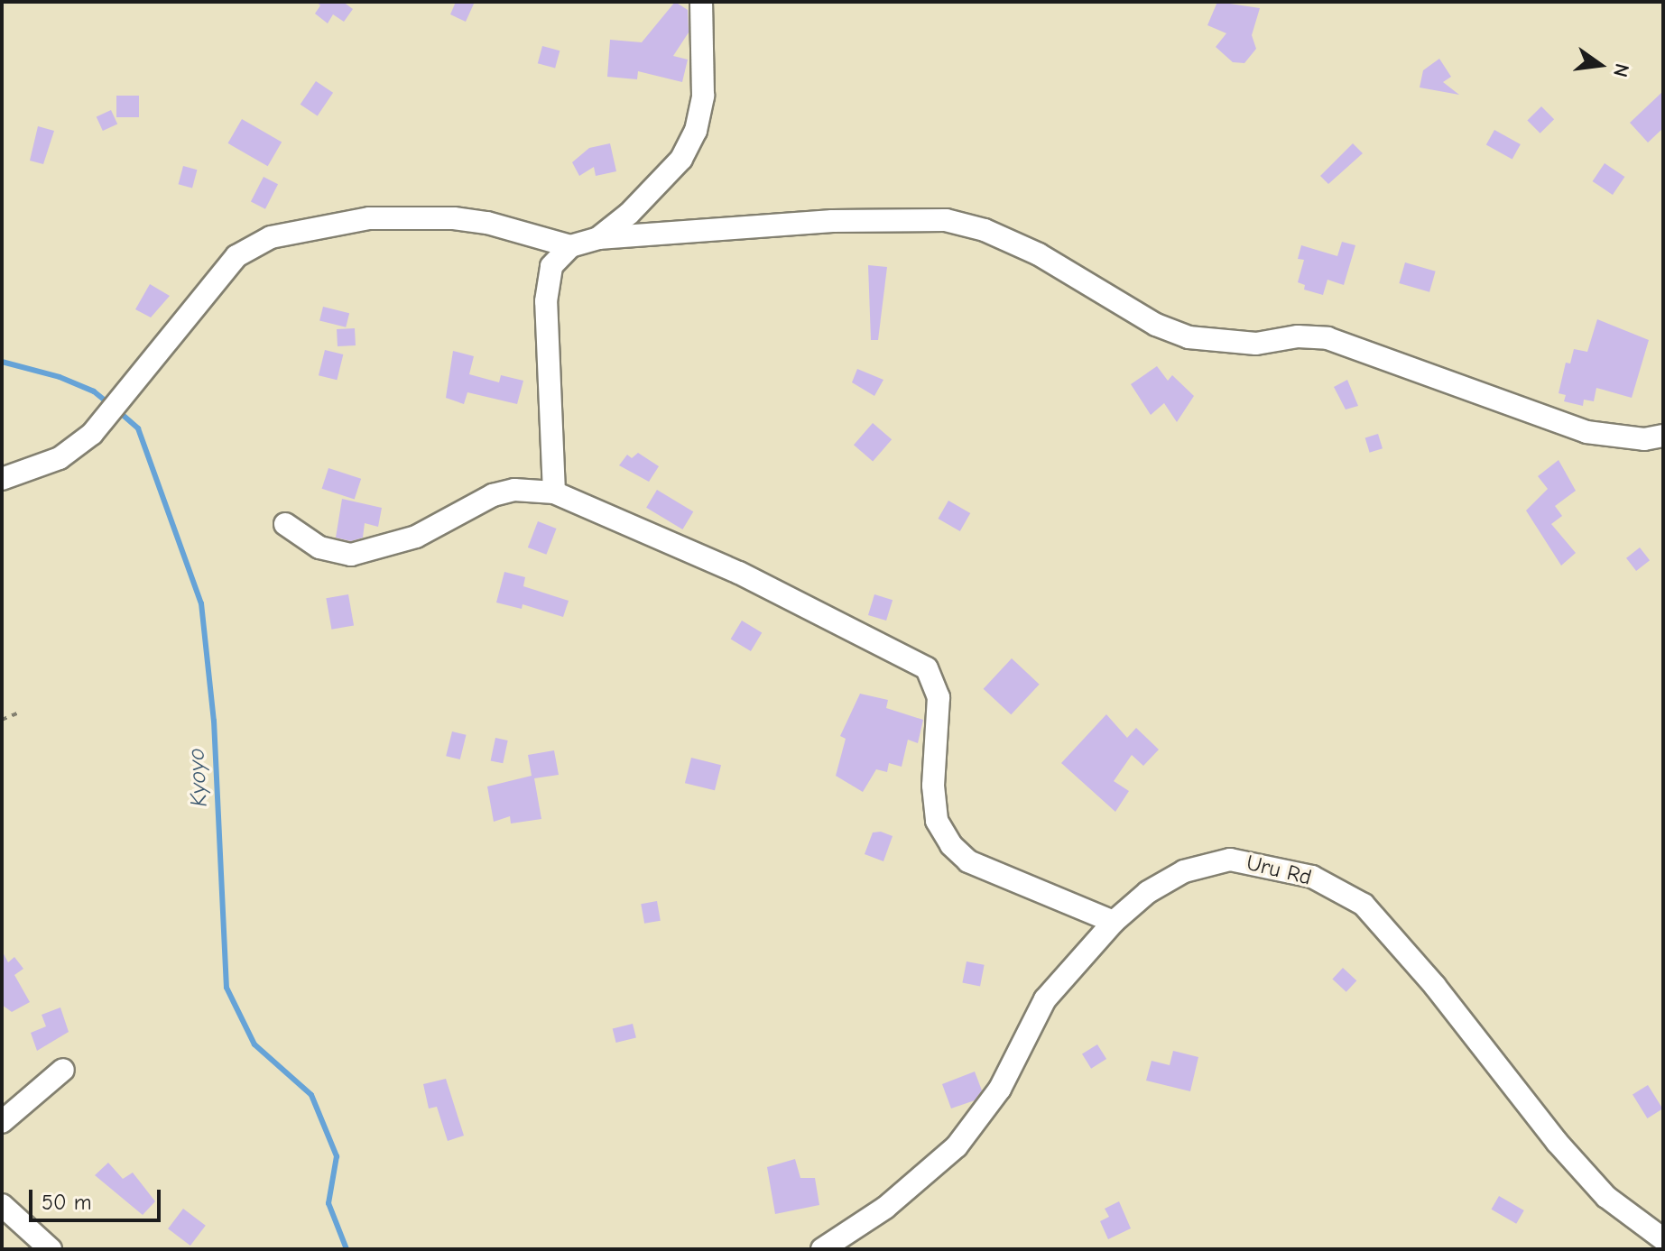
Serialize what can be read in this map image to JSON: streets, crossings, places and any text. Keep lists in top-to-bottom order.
{
  "streets": {
    "street": ["Uru Rd"]
  },
  "water": ["Kyoyo"],
  "scale_bar": "50 m",
  "north": "right"
}
